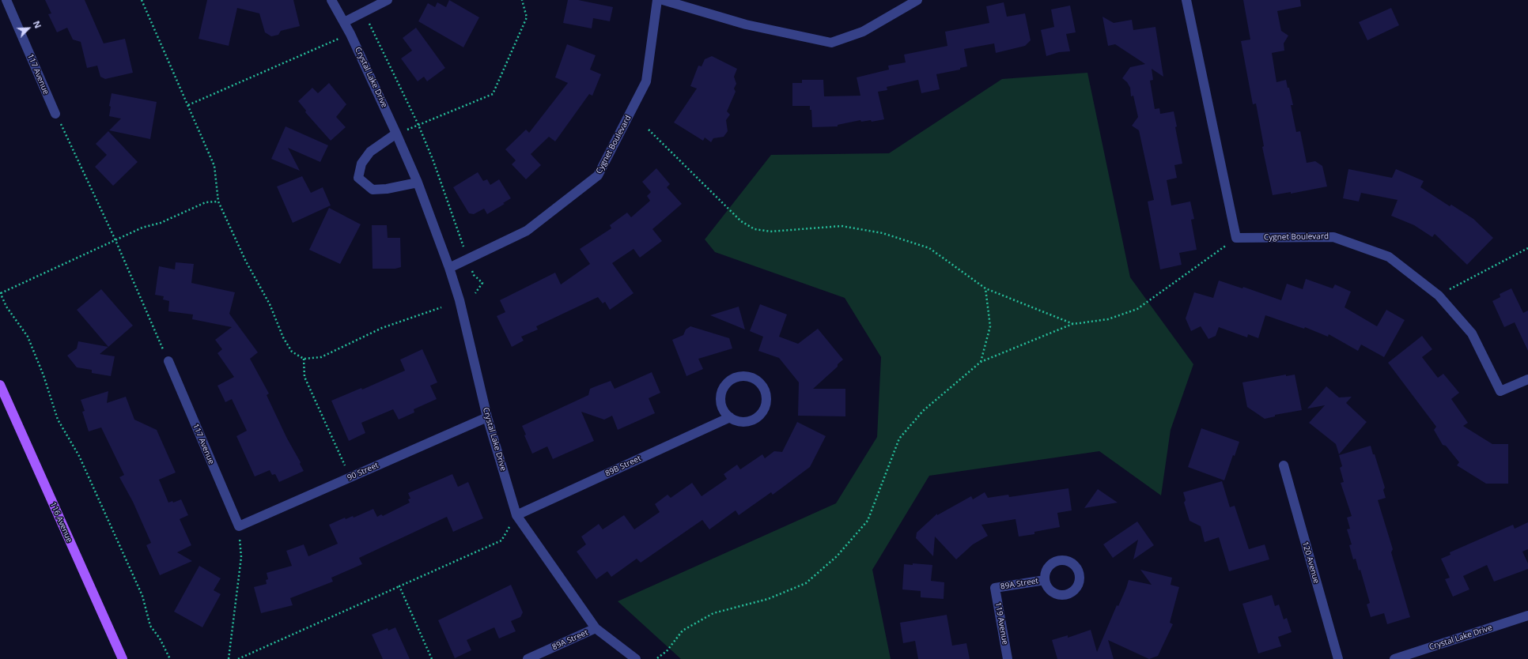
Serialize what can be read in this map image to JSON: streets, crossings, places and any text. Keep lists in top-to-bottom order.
{
  "streets": {
    "main road": ["116 Avenue"],
    "street": [
      "117 Avenue",
      "Crystal Lake Drive",
      "Cygnet Boulevard",
      "89B Street",
      "90 Street",
      "120 Avenue",
      "89A Street",
      "119 Avenue"
    ]
  },
  "crossings": [
    ["117 Avenue", "90 Street"],
    ["Crystal Lake Drive", "Cygnet Boulevard"],
    ["Crystal Lake Drive", "89B Street"],
    ["Crystal Lake Drive", "90 Street"],
    ["Crystal Lake Drive", "89A Street"],
    ["89A Street", "119 Avenue"]
  ],
  "north": "top right"
}
